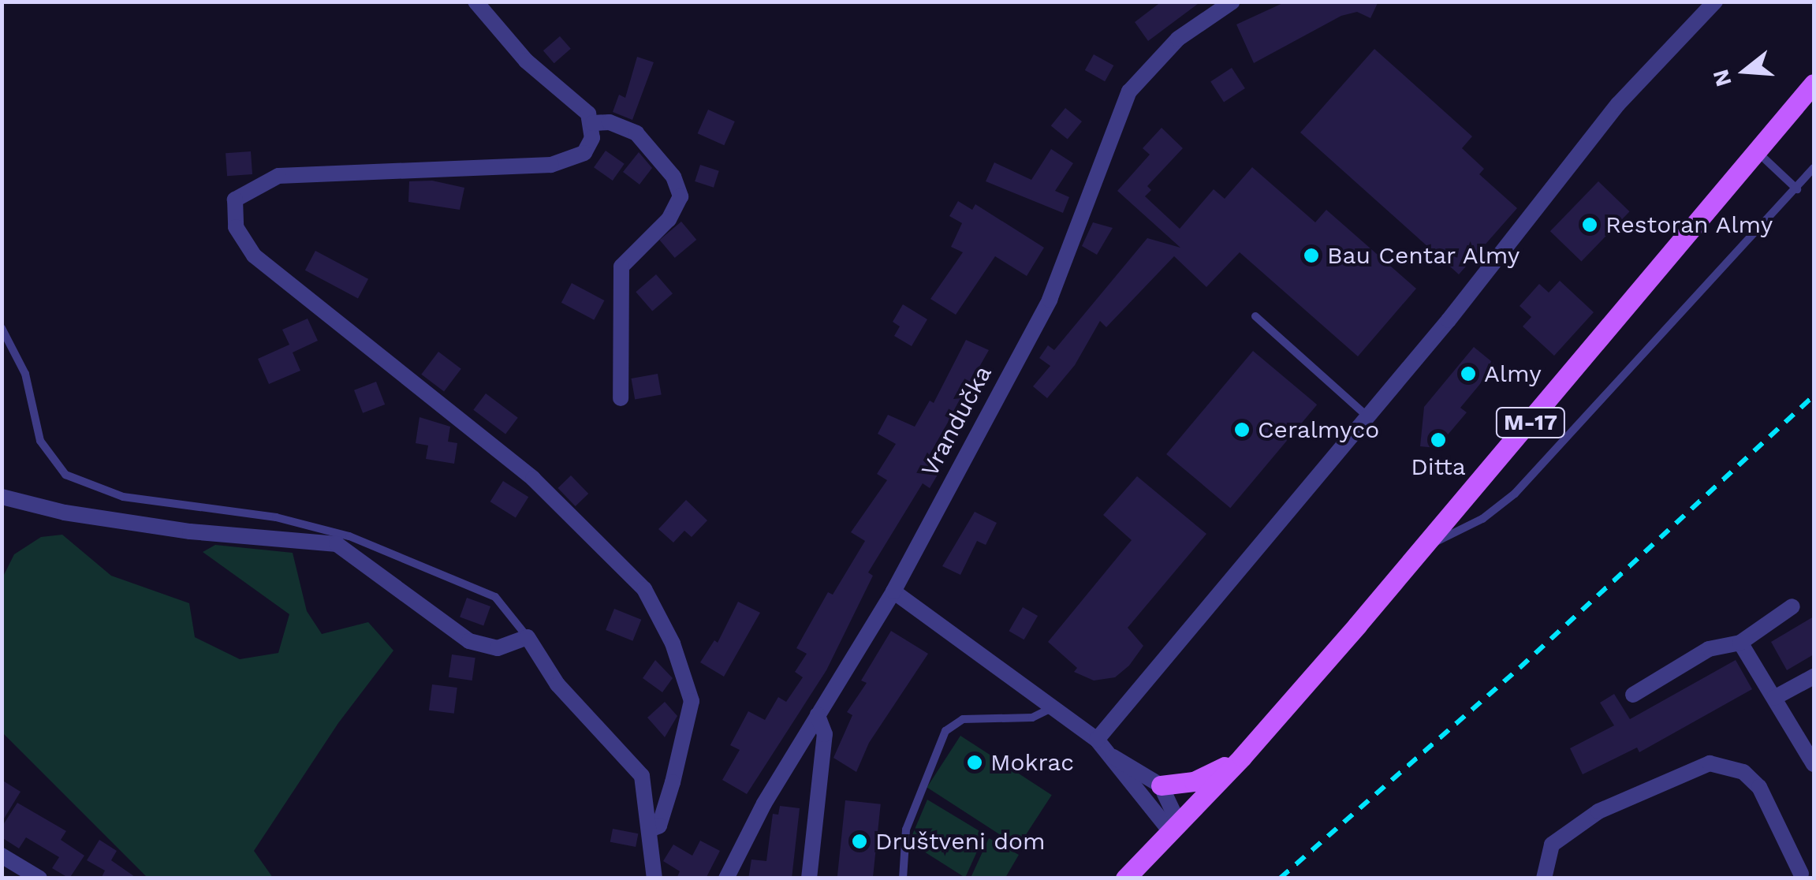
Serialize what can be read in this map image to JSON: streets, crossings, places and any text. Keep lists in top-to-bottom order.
{
  "streets": {
    "main road": ["M-17"],
    "street": ["Vrandučka"]
  },
  "places": [
    "Restoran Almy",
    "Bau Centar Almy",
    "Almy",
    "Ceralmyco",
    "Ditta",
    "Mokrac",
    "Društveni dom"
  ],
  "north": "left"
}
